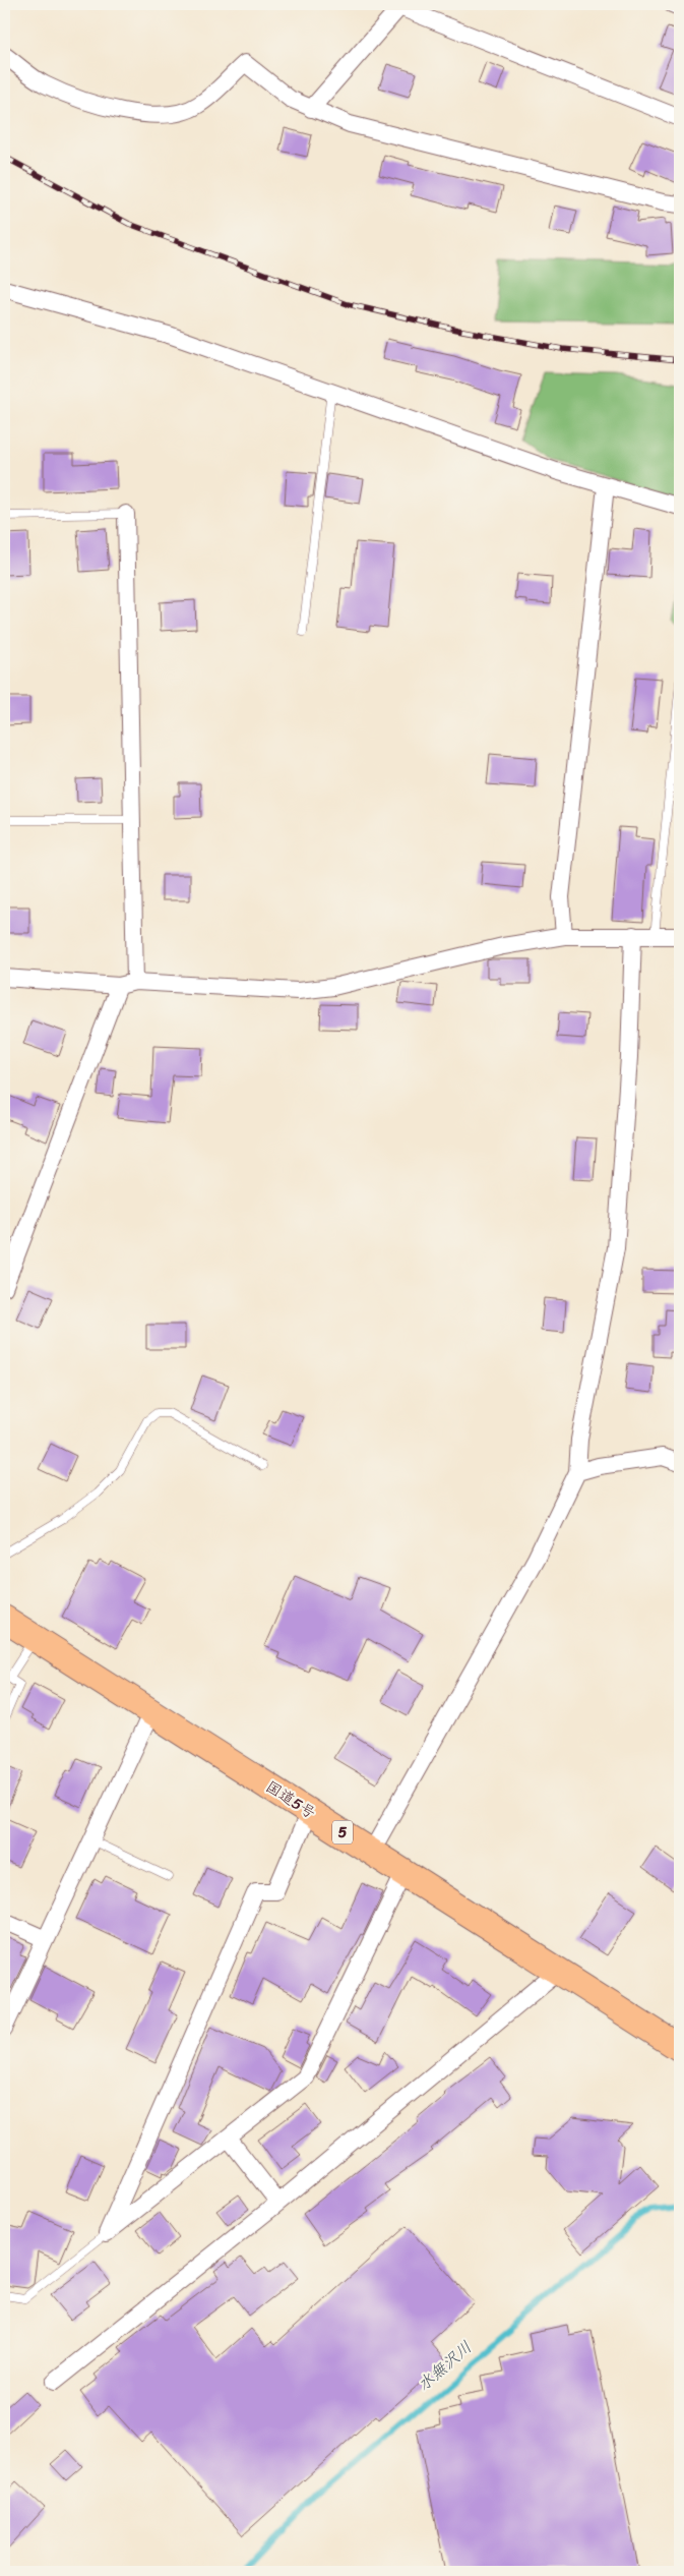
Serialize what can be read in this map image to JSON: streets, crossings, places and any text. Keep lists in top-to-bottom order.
{
  "streets": {
    "highway": ["国道5号", "5"]
  },
  "water": ["水無沢川"]
}
